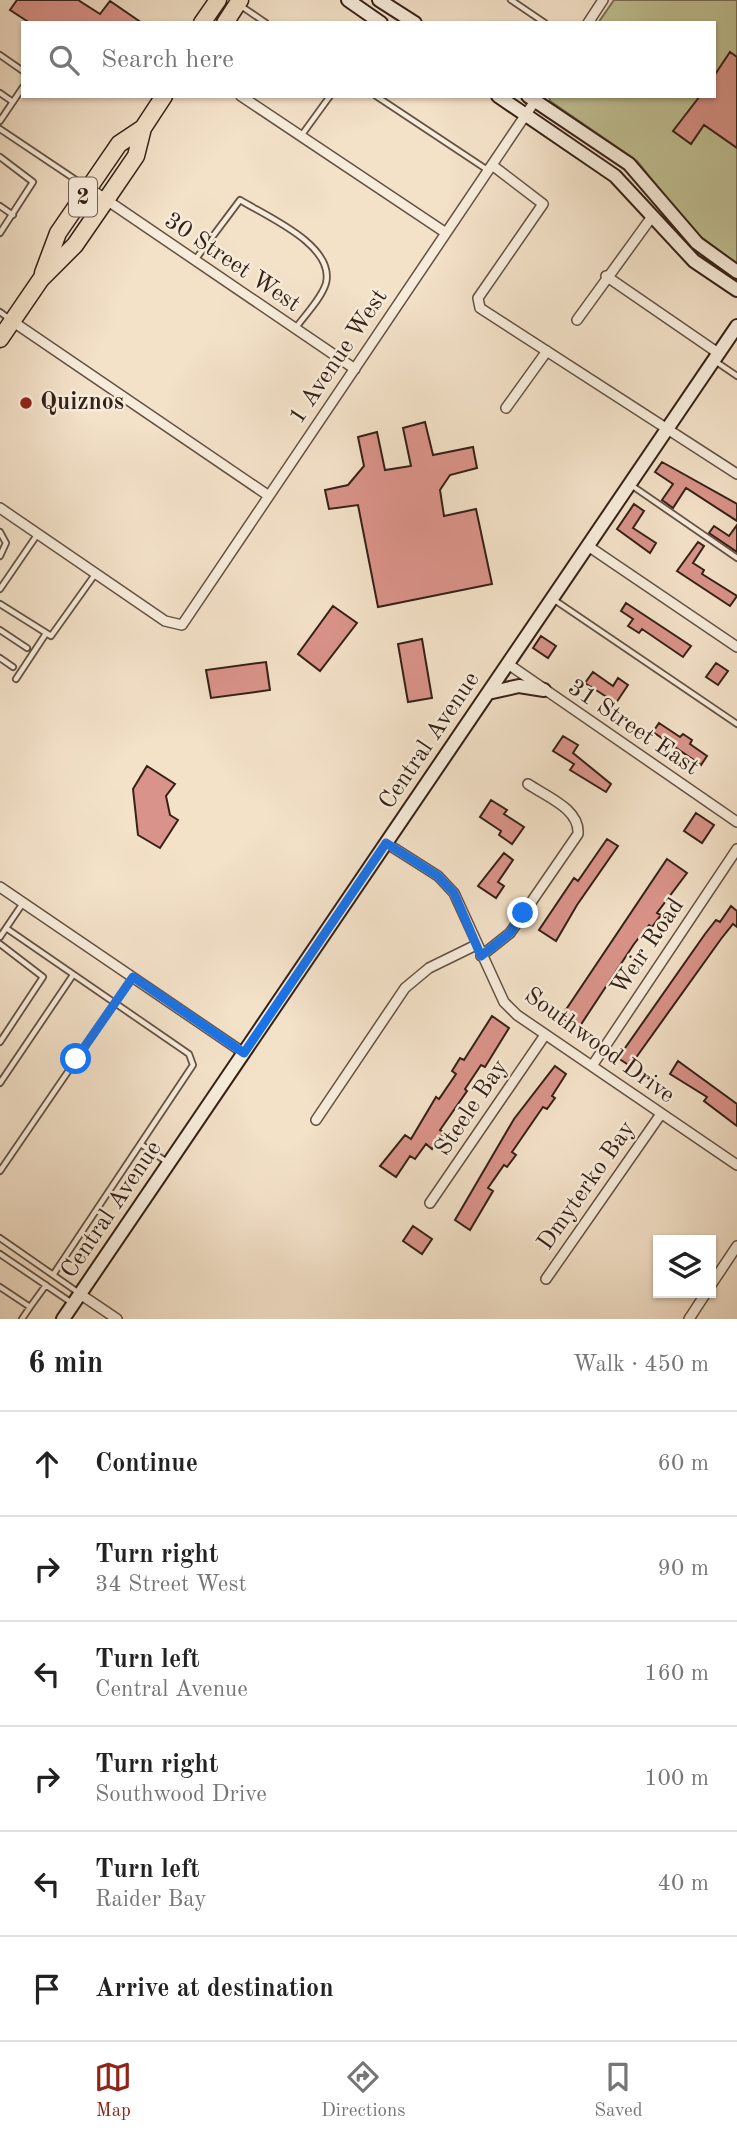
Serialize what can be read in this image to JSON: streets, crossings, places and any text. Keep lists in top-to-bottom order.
{
  "streets": {
    "highway": ["2"],
    "street": [
      "30 Street West",
      "1 Avenue West",
      "31 Street East",
      "Central Avenue",
      "Weir Road",
      "Southwood Drive",
      "Steele Bay",
      "Dmyterko Bay"
    ]
  },
  "crossings": [
    ["2", "30 Street West"],
    ["30 Street West", "1 Avenue West"],
    ["31 Street East", "Central Avenue"],
    ["Central Avenue", "Southwood Drive"],
    ["Weir Road", "Southwood Drive"],
    ["Southwood Drive", "Steele Bay"],
    ["Southwood Drive", "Dmyterko Bay"]
  ],
  "places": ["Quiznos"],
  "page": {
    "search": "Search here",
    "heading": ["6 min", "Walk · 450 m"],
    "list": [
      ["Continue", "60 m"],
      ["Turn right", "34 Street West", "90 m"],
      ["Turn left", "Central Avenue", "160 m"],
      ["Turn right", "Southwood Drive", "100 m"],
      ["Turn left", "Raider Bay", "40 m"],
      "Arrive at destination"
    ],
    "nav": ["Map", "Directions", "Saved"]
  }
}
